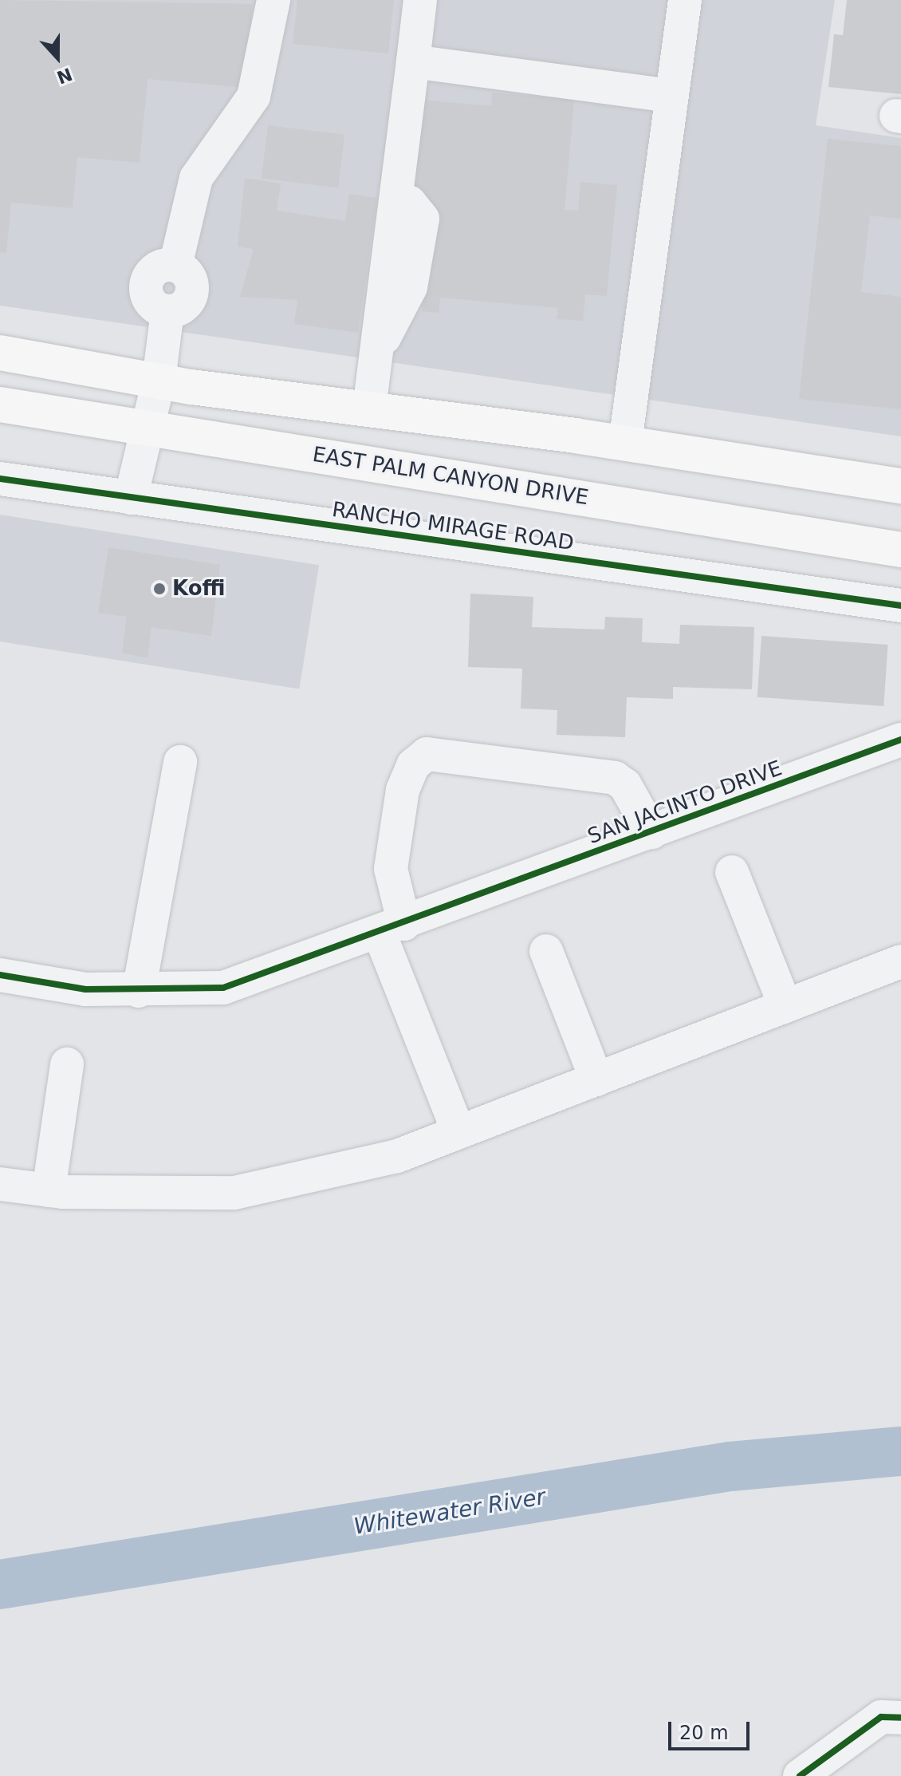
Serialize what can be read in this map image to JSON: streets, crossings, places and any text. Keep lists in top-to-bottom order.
{
  "streets": {
    "main road": ["EAST PALM CANYON DRIVE"],
    "street": ["RANCHO MIRAGE ROAD", "SAN JACINTO DRIVE"]
  },
  "water": ["Whitewater River"],
  "places": ["Koffi"],
  "scale_bar": "20 m",
  "north": "bottom"
}
